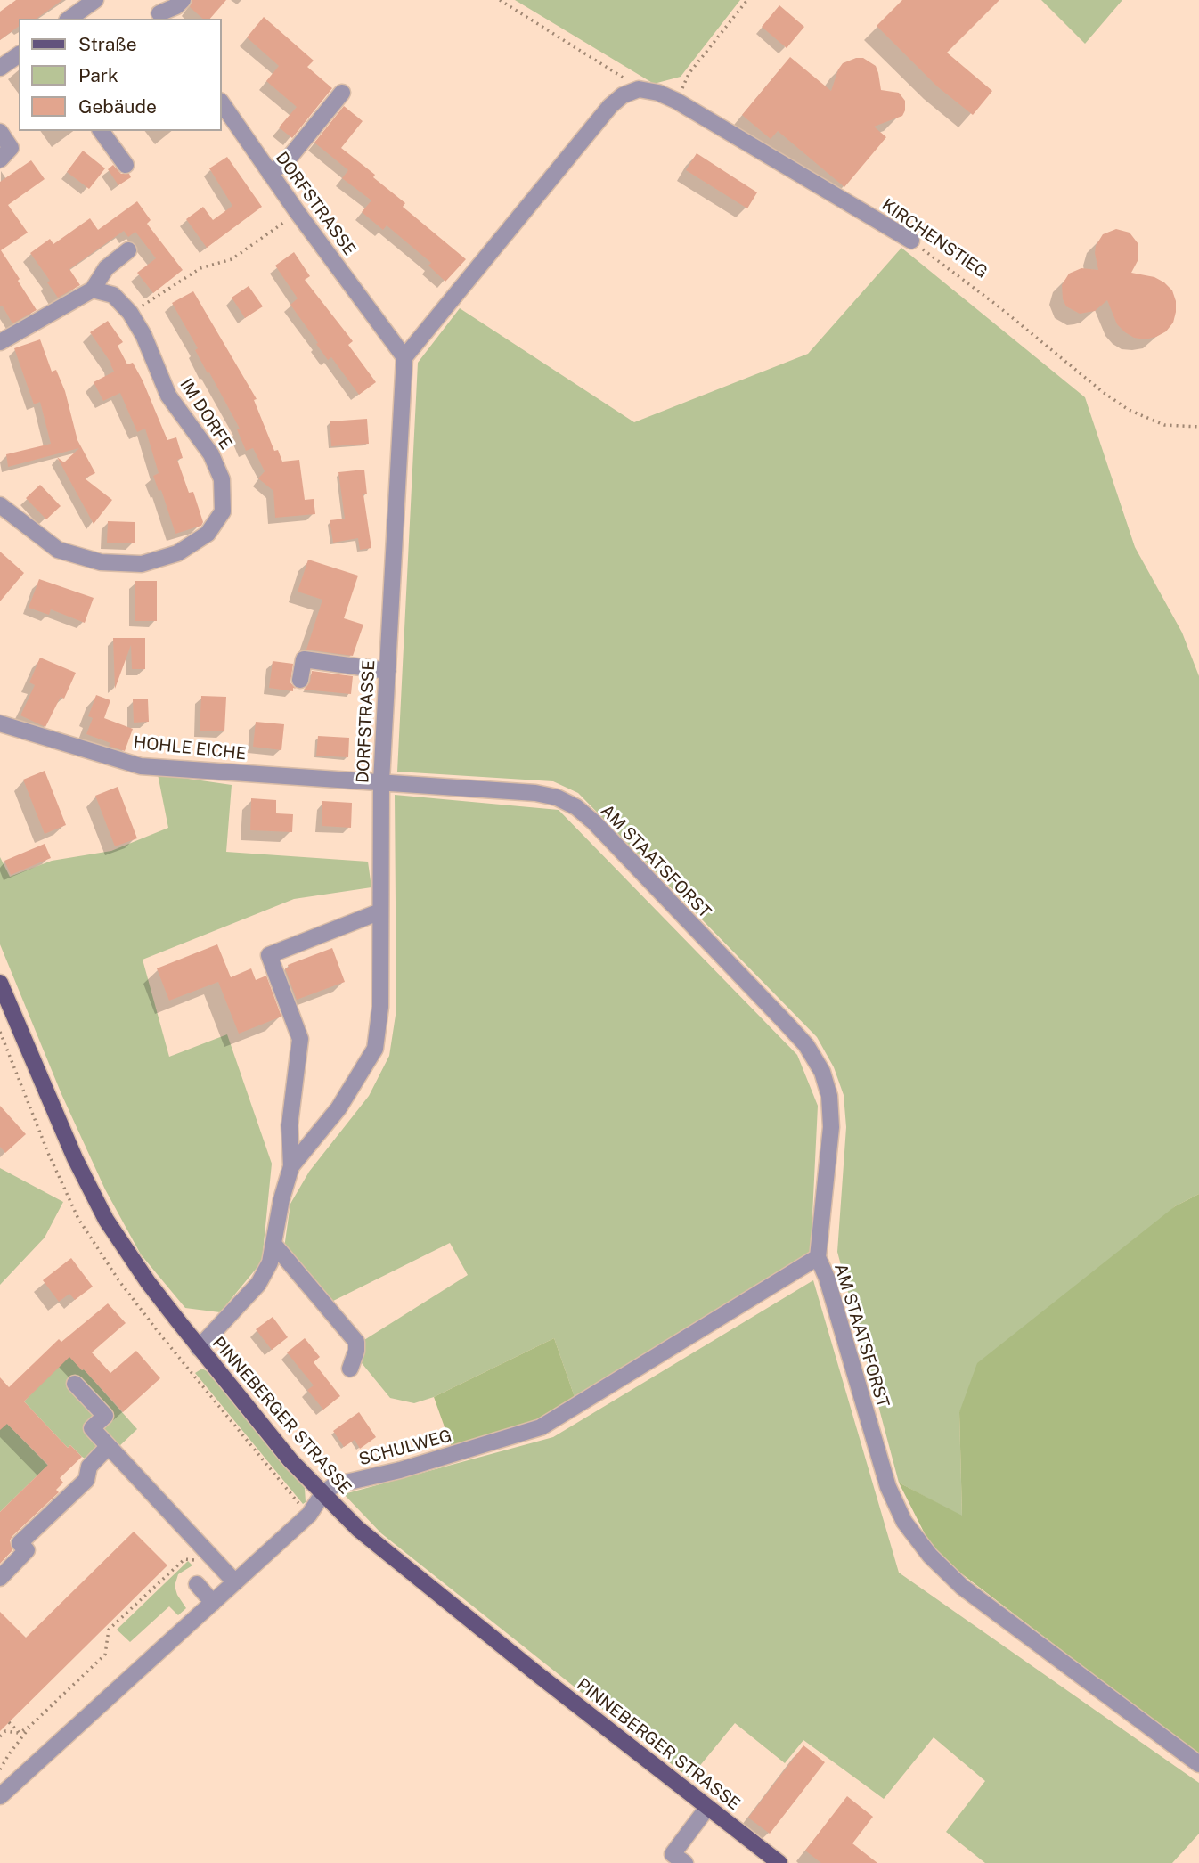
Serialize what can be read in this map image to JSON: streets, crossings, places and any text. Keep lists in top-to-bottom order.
{
  "streets": {
    "main road": ["PINNEBERGER STRASSE"],
    "street": [
      "DORFSTRASSE",
      "KIRCHENSTIEG",
      "IM DORFE",
      "HOHLE EICHE",
      "AM STAATSFORST",
      "SCHULWEG"
    ]
  },
  "crossings": [
    ["DORFSTRASSE", "HOHLE EICHE"],
    ["DORFSTRASSE", "AM STAATSFORST"],
    ["DORFSTRASSE", "PINNEBERGER STRASSE"],
    ["HOHLE EICHE", "AM STAATSFORST"],
    ["AM STAATSFORST", "SCHULWEG"],
    ["PINNEBERGER STRASSE", "SCHULWEG"]
  ],
  "legend": ["Straße", "Park", "Gebäude"]
}
